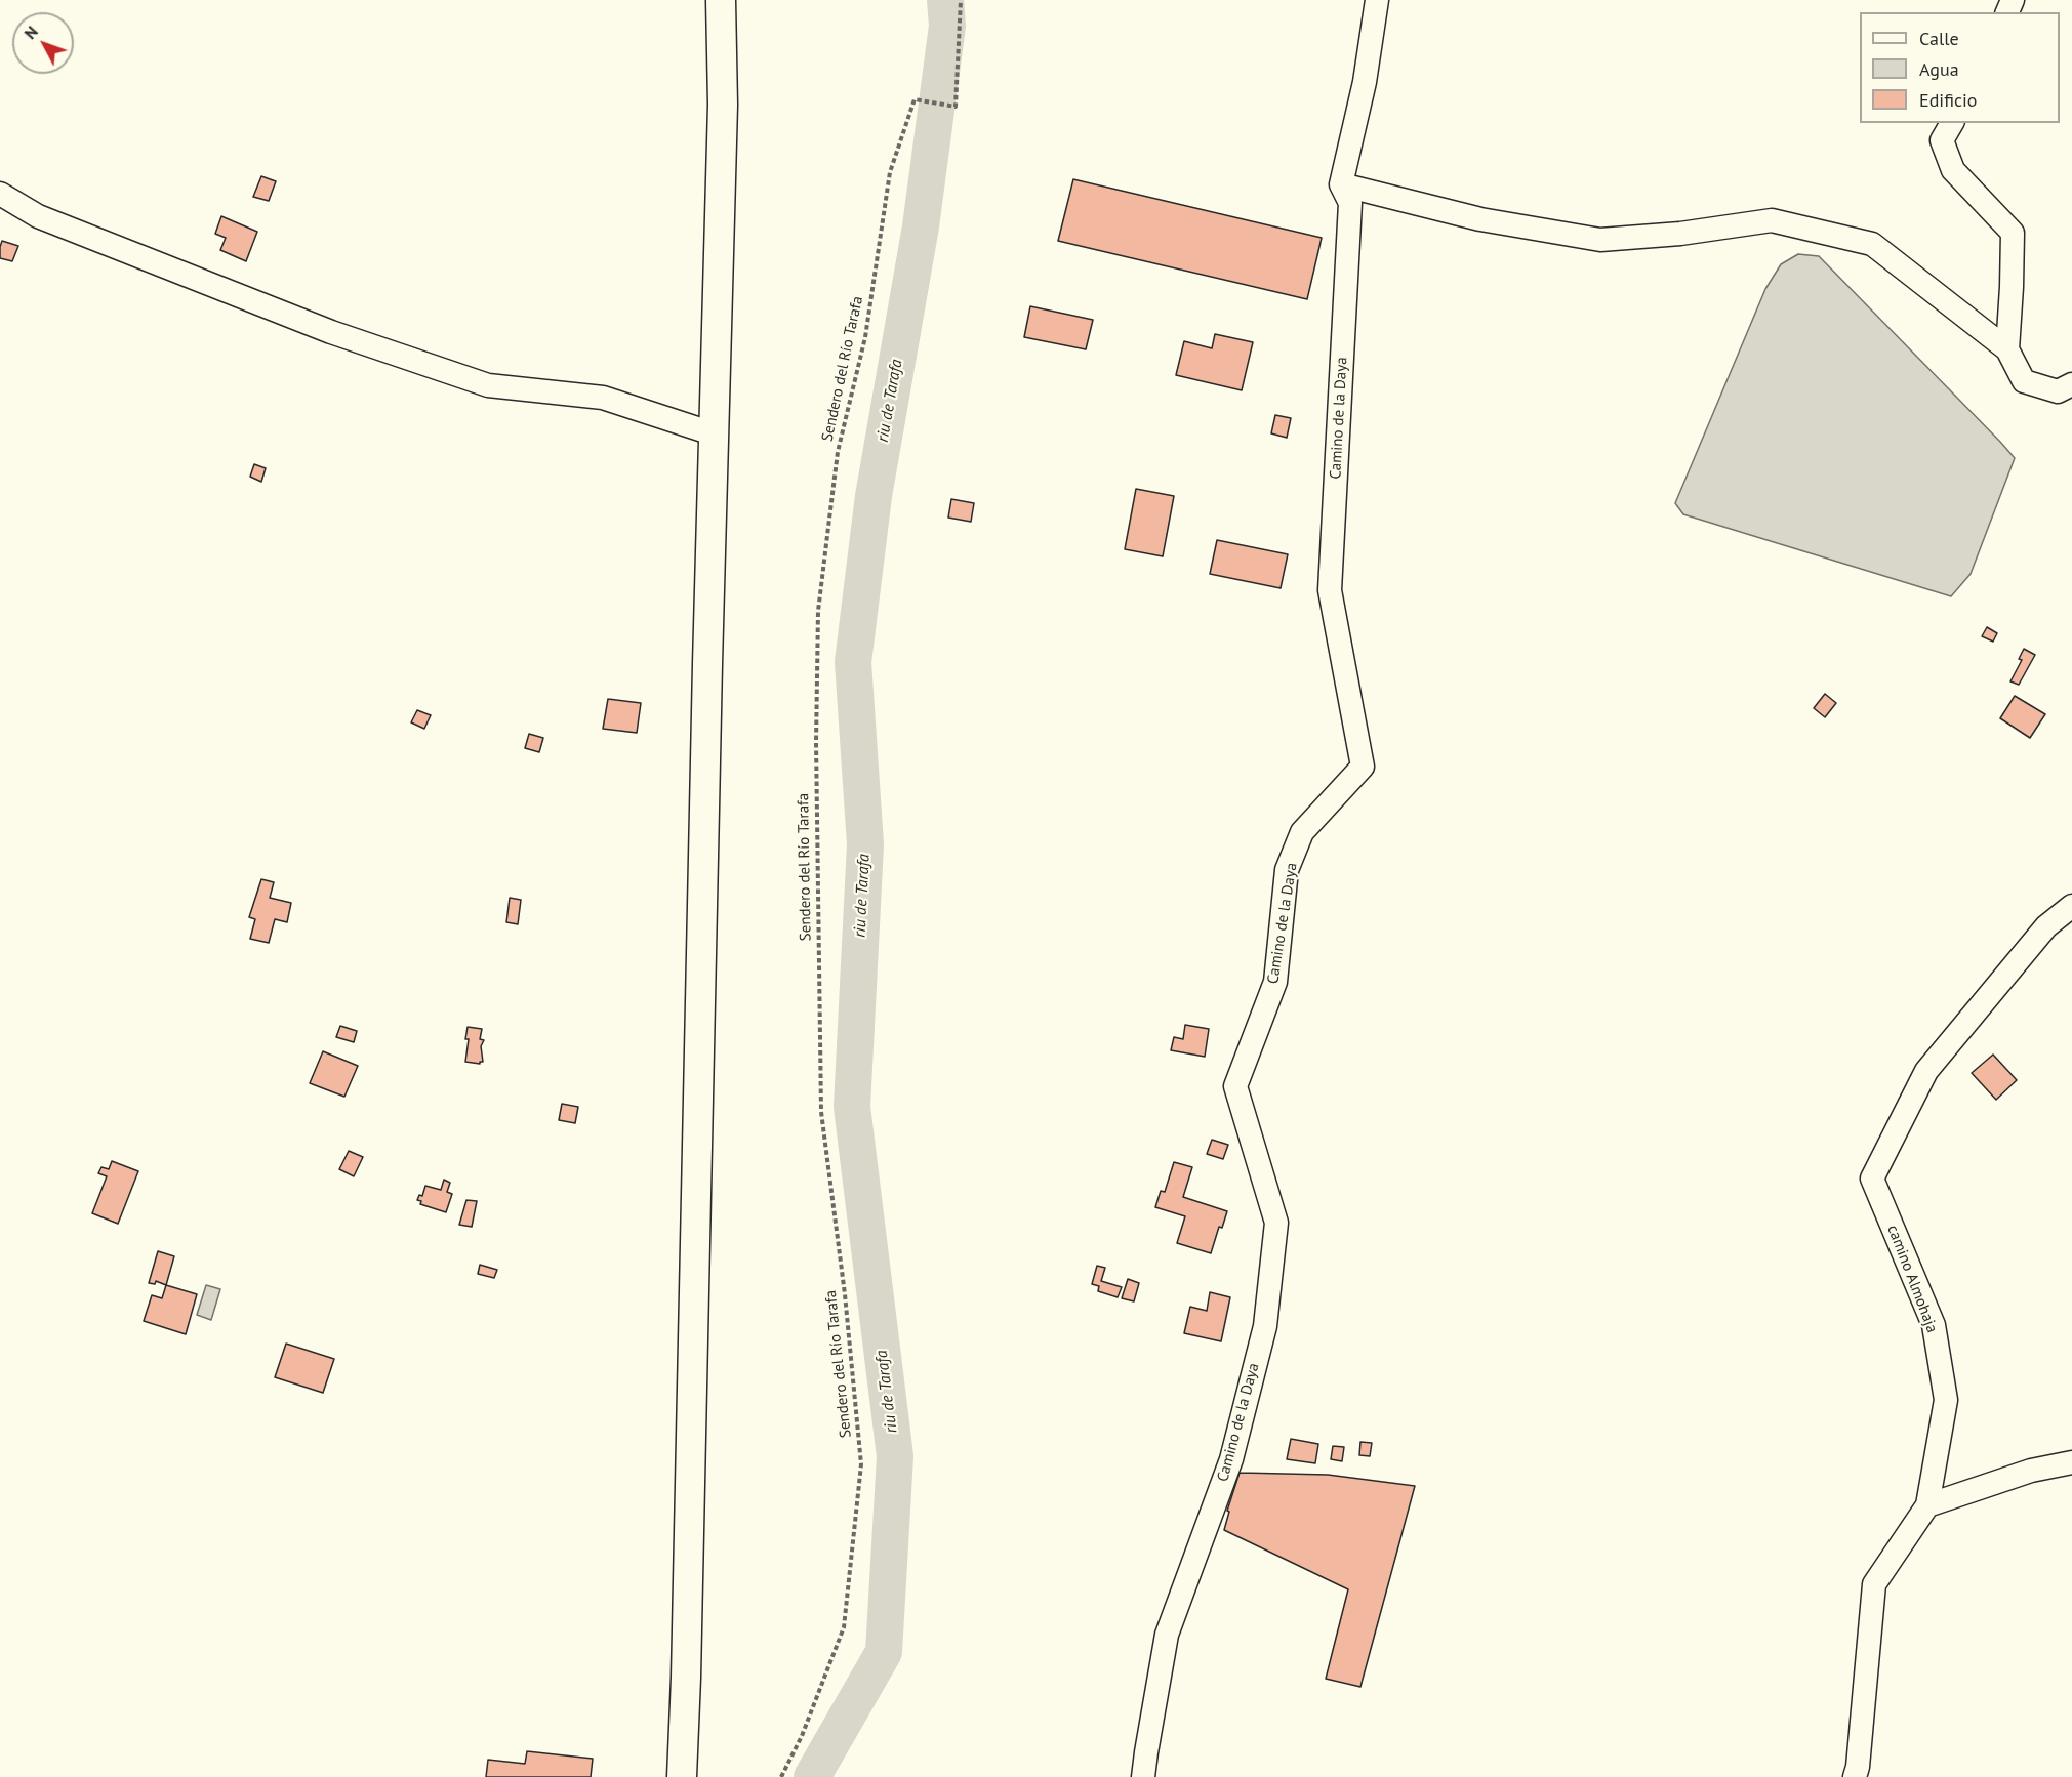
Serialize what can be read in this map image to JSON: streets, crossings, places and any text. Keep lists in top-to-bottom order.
{
  "streets": {
    "street": ["Camino de la Daya", "camino Almohaja"],
    "path": ["Sendero del Río Tarafa"]
  },
  "water": ["riu de Tarafa"],
  "legend": ["Calle", "Agua", "Edificio"],
  "north": "top left"
}
